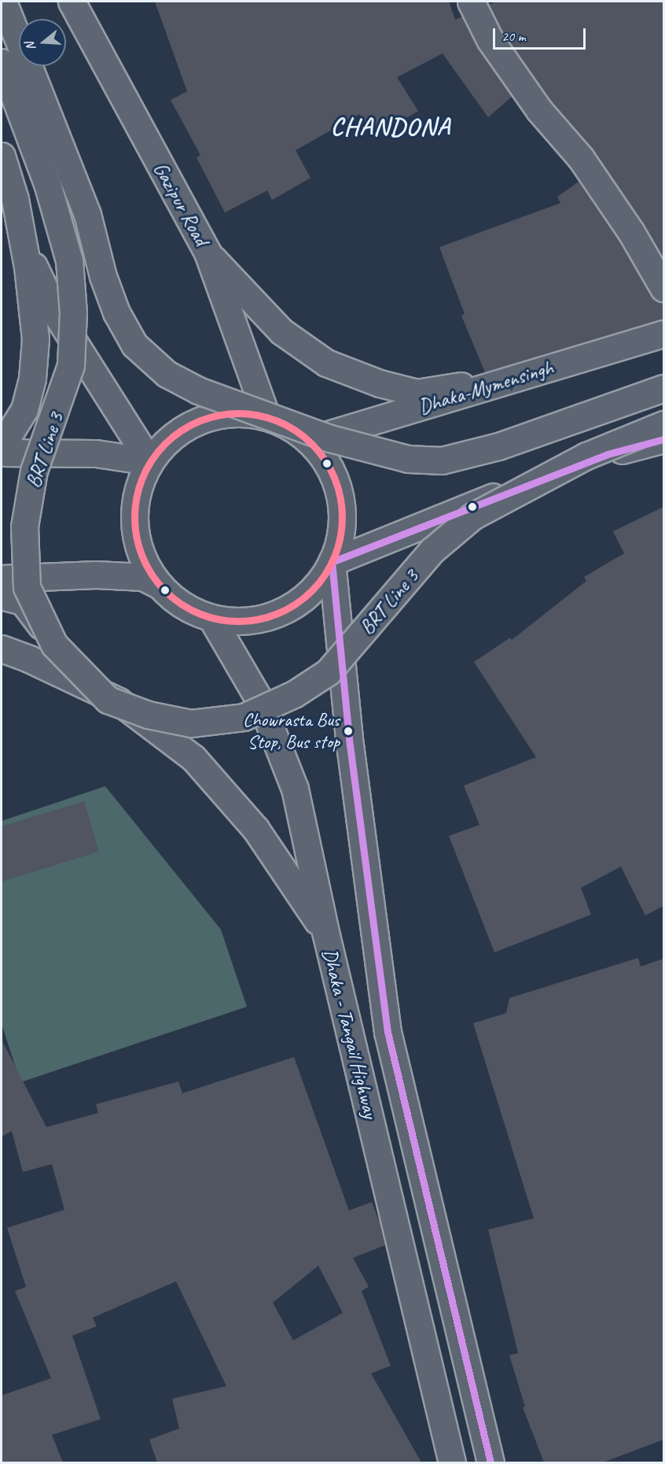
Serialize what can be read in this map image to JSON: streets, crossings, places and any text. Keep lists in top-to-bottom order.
{
  "streets": {
    "main road": [
      "Gazipur Road",
      "Dhaka-Mymensingh",
      "BRT Line 3",
      "Dhaka - Tangail Highway"
    ]
  },
  "districts": ["CHANDONA"],
  "places": ["Chowrasta Bus Stop, Bus stop"],
  "scale_bar": "20 m",
  "north": "left"
}
